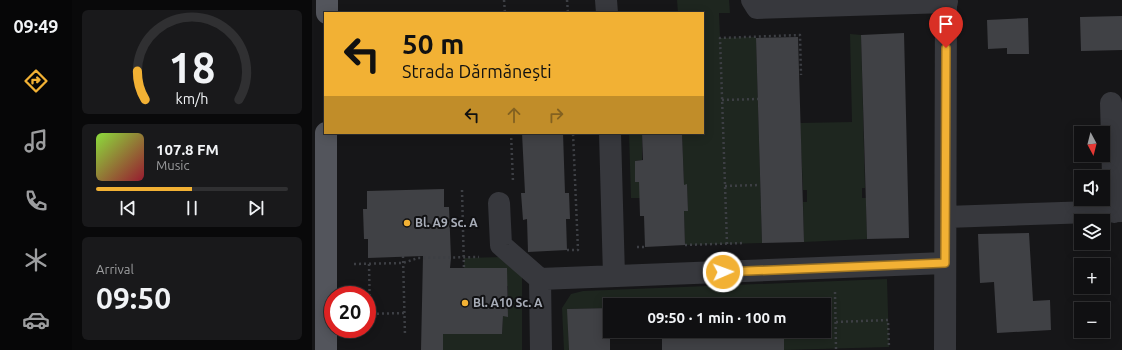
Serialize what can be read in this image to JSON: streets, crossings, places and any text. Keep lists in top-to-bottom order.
{
  "places": ["Bl. A9 Sc. A", "Bl. A10 Sc. A"],
  "north": "bottom",
  "page": {
    "tabs": "09:49",
    "turn": ["50 m", "Strada Dărmănești"],
    "map_buttons": ["+", "−"],
    "song": ["107.8 FM", "Music"],
    "tile": ["Arrival", "09:50"],
    "limit": "20",
    "trip": "09:50 · 1 min · 100 m",
    "gauge": ["18", "km/h"]
  }
}
